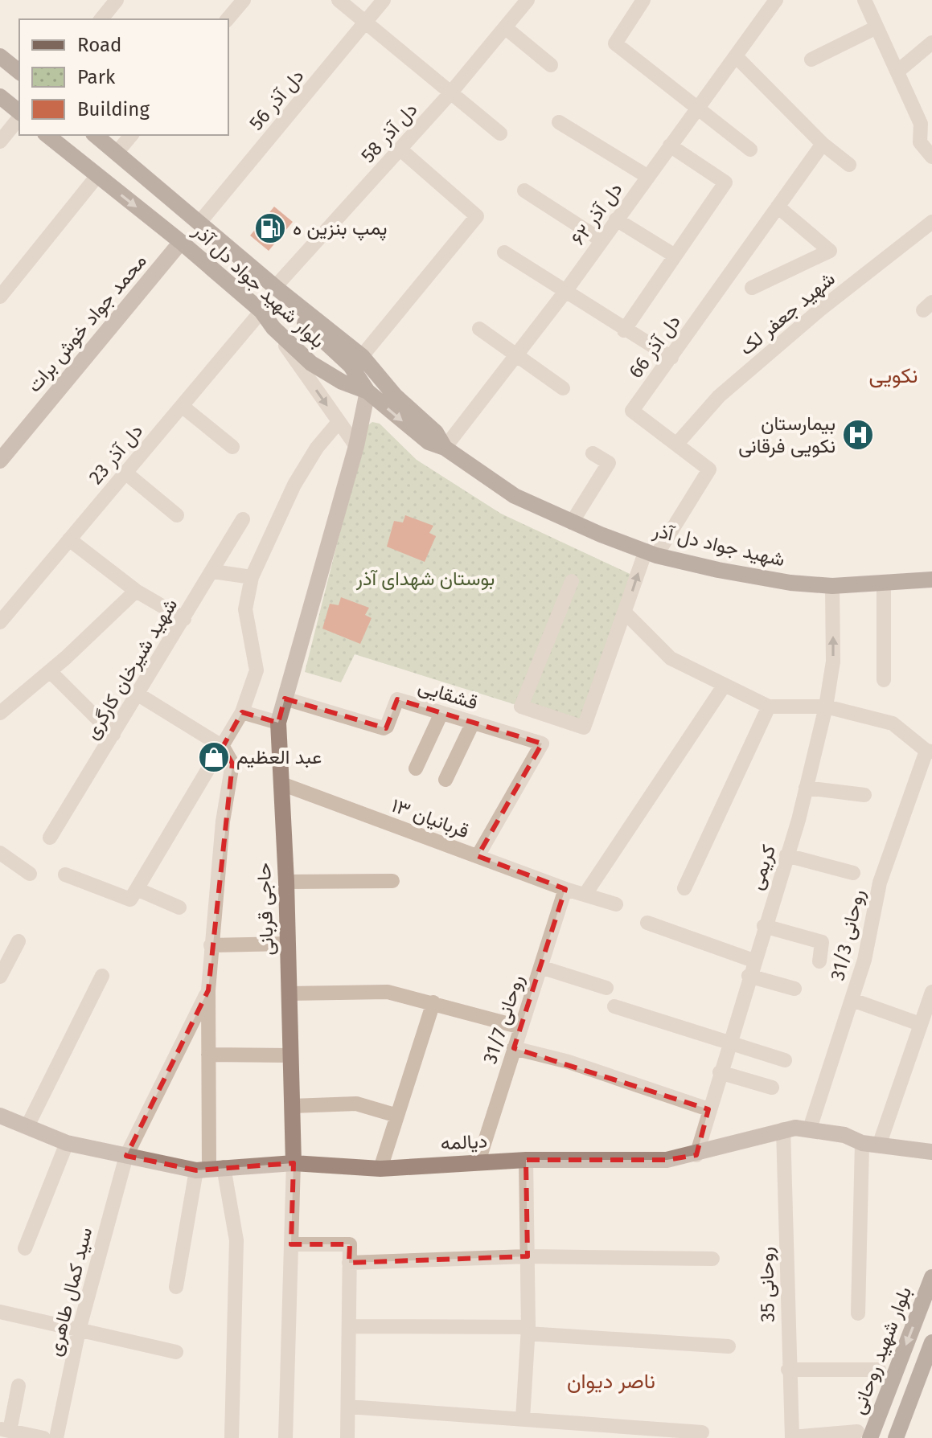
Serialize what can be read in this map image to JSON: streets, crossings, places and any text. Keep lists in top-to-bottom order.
{
  "streets": {
    "main road": [
      "بلوار شهید جواد دل آذر",
      "محمد جواد خوش برات",
      "شهید جواد دل آذر",
      "حاجی قربانی",
      "دیالمه",
      "بلوار شهید روحانی"
    ],
    "street": [
      "دل آذر 56",
      "دل آذر 58",
      "دل آذر ۶۲",
      "شهید جعفر لک",
      "دل آذر 66",
      "دل آذر 23",
      "شهید شیرخان کارگری",
      "قشقایی",
      "۱۳ قربانیان",
      "کریمی",
      "روحانی 31/3",
      "روحانی 31/7",
      "روحانی 35",
      "سید کمال طاهری"
    ]
  },
  "crossings": [
    ["دل آذر 56", "بلوار شهید جواد دل آذر"],
    ["دل آذر 58", "بلوار شهید جواد دل آذر"],
    ["دل آذر ۶۲", "بلوار شهید جواد دل آذر"],
    ["دل آذر ۶۲", "شهید جواد دل آذر"],
    ["بلوار شهید جواد دل آذر", "محمد جواد خوش برات"],
    ["بلوار شهید جواد دل آذر", "دل آذر 23"],
    ["بلوار شهید جواد دل آذر", "شهید جواد دل آذر"],
    ["بلوار شهید جواد دل آذر", "حاجی قربانی"],
    ["شهید جعفر لک", "دل آذر 66"],
    ["دل آذر 66", "شهید جواد دل آذر"],
    ["شهید جواد دل آذر", "کریمی"],
    ["قشقایی", "۱۳ قربانیان"],
    ["قشقایی", "حاجی قربانی"],
    ["۱۳ قربانیان", "حاجی قربانی"],
    ["۱۳ قربانیان", "روحانی 31/7"],
    ["کریمی", "دیالمه"],
    ["حاجی قربانی", "دیالمه"],
    ["روحانی 31/3", "دیالمه"],
    ["روحانی 31/7", "دیالمه"],
    ["دیالمه", "روحانی 35"],
    ["دیالمه", "سید کمال طاهری"]
  ],
  "districts": ["نکویی", "ناصر دیوان"],
  "parks": ["بوستان شهدای آذر"],
  "places": {
    "fuel station": ["پمپ بنزین ه"],
    "hospital": ["بیمارستان نکویی فرقانی"],
    "shop": ["عبد العظيم"]
  },
  "legend": ["Road", "Park", "Building"]
}
